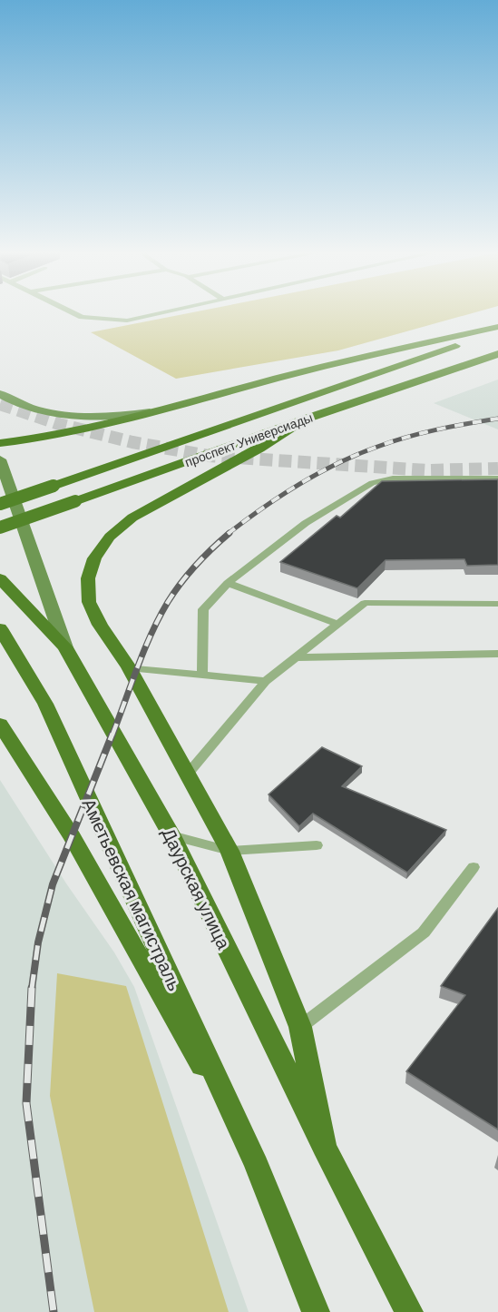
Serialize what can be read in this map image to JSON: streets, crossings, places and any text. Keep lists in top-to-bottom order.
{
  "streets": {
    "main road": ["проспект Универсиады", "Даурская улица", "Аметьевская магистраль"]
  }
}
